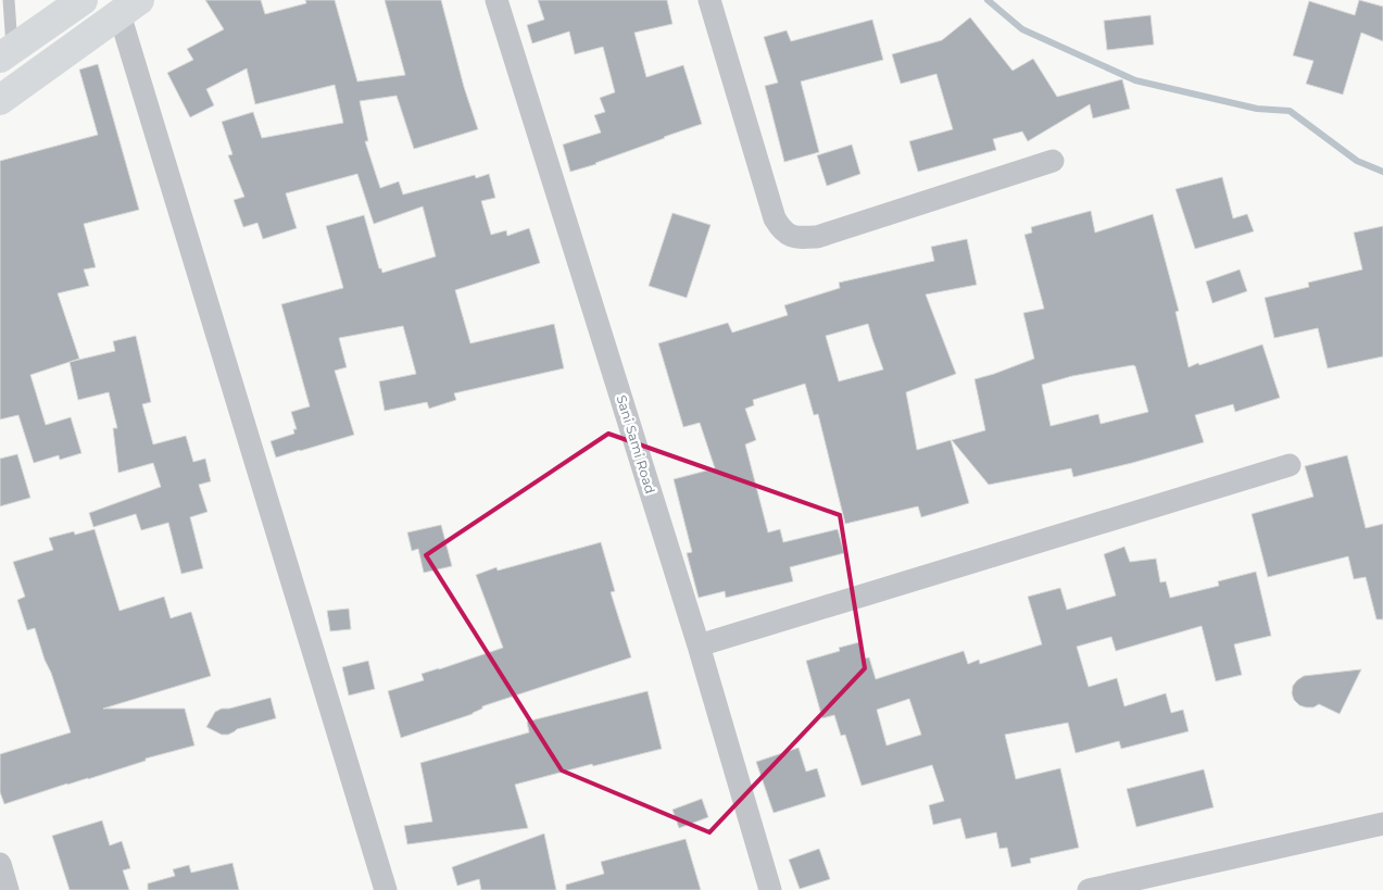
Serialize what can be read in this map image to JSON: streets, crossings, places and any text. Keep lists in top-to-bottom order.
{
  "streets": {
    "street": ["Sani Sami Road"]
  }
}
